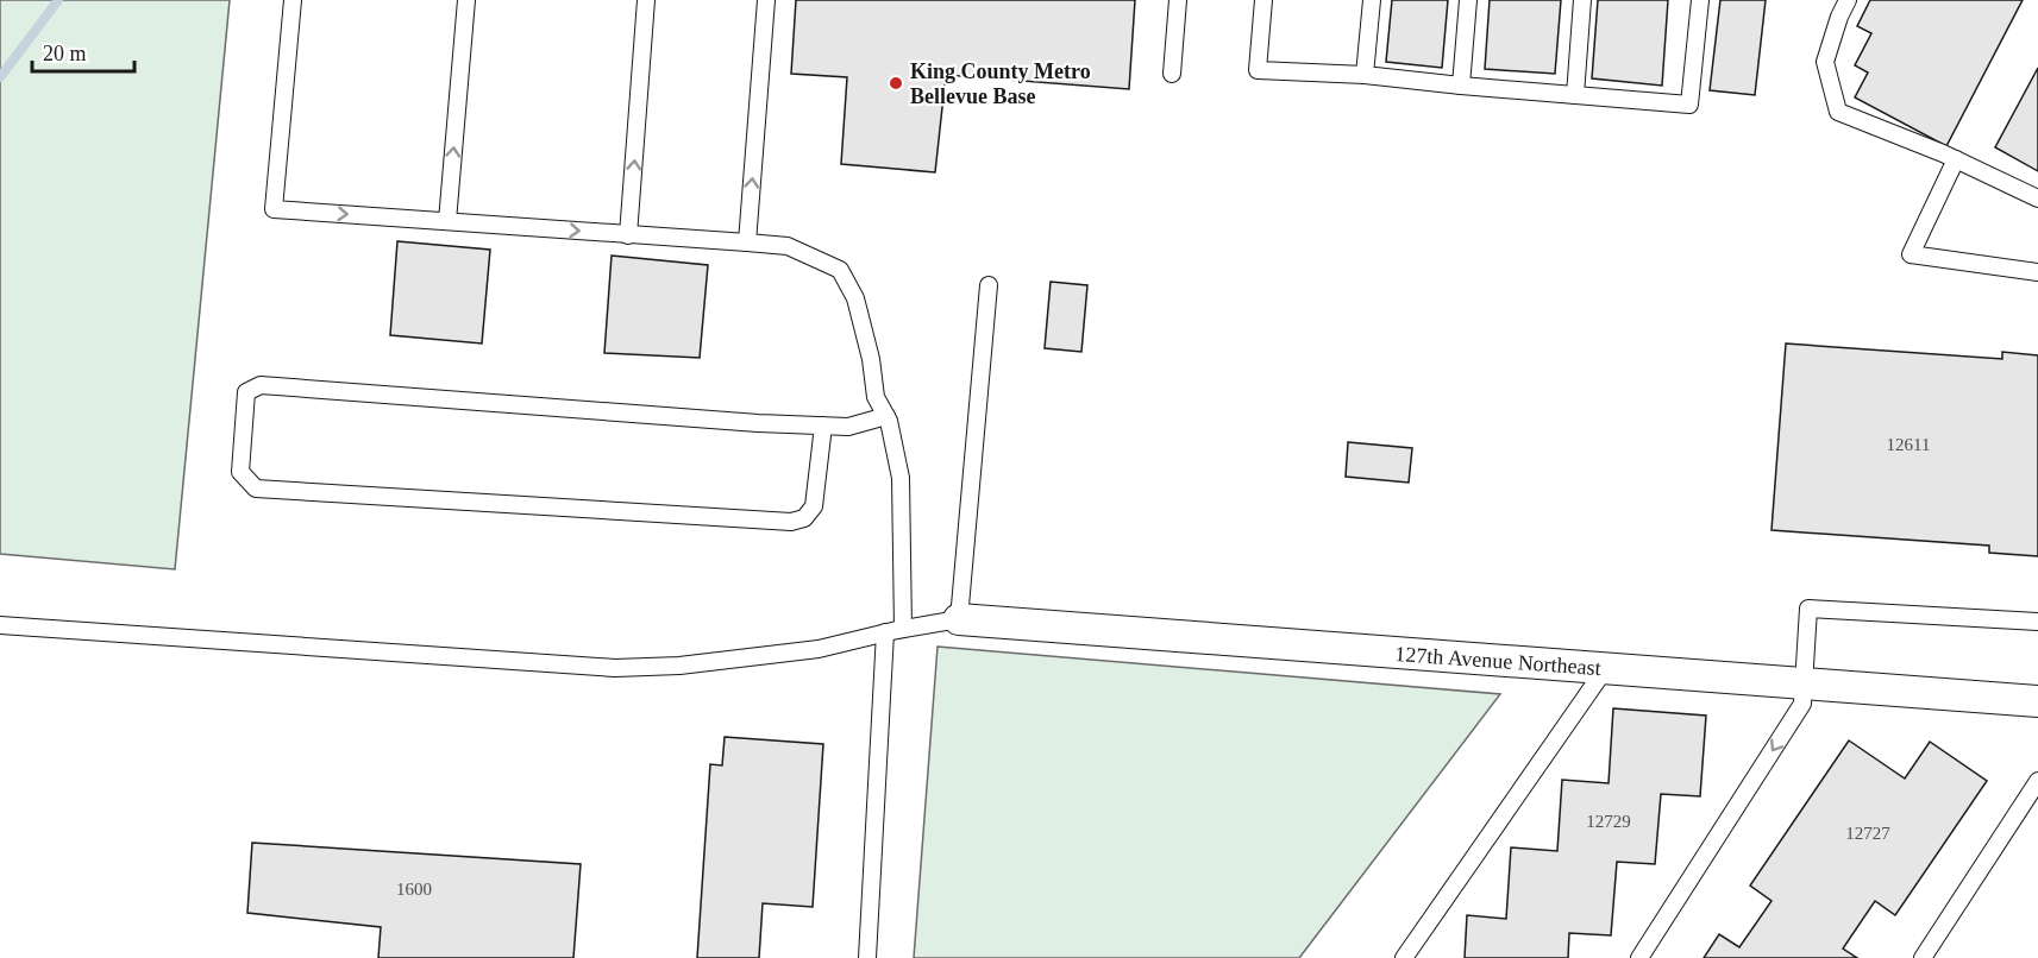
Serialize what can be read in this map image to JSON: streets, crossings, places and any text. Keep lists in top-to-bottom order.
{
  "streets": {
    "street": ["127th Avenue Northeast"]
  },
  "places": ["King County Metro Bellevue Base"],
  "house_numbers": [
    "12611",
    "12729",
    "12727",
    "1600"
  ],
  "scale_bar": "20 m"
}
